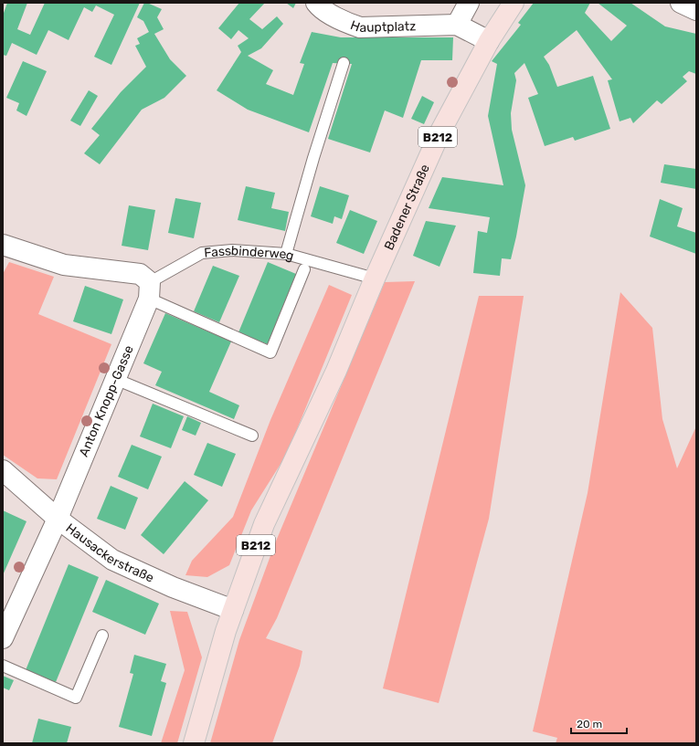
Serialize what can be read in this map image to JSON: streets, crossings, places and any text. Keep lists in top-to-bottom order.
{
  "streets": {
    "main road": ["B212", "Badener Straße"],
    "street": ["Hauptplatz", "Anton Knopp-Gasse", "Hausackerstraße"],
    "lane": ["Fassbinderweg"]
  },
  "crossings": [
    ["Hauptplatz", "Badener Straße"],
    ["B212", "Badener Straße"],
    ["B212", "Fassbinderweg"],
    ["B212", "Hausackerstraße"],
    ["Badener Straße", "Fassbinderweg"],
    ["Fassbinderweg", "Anton Knopp-Gasse"],
    ["Anton Knopp-Gasse", "Hausackerstraße"]
  ],
  "scale_bar": "20 m"
}
